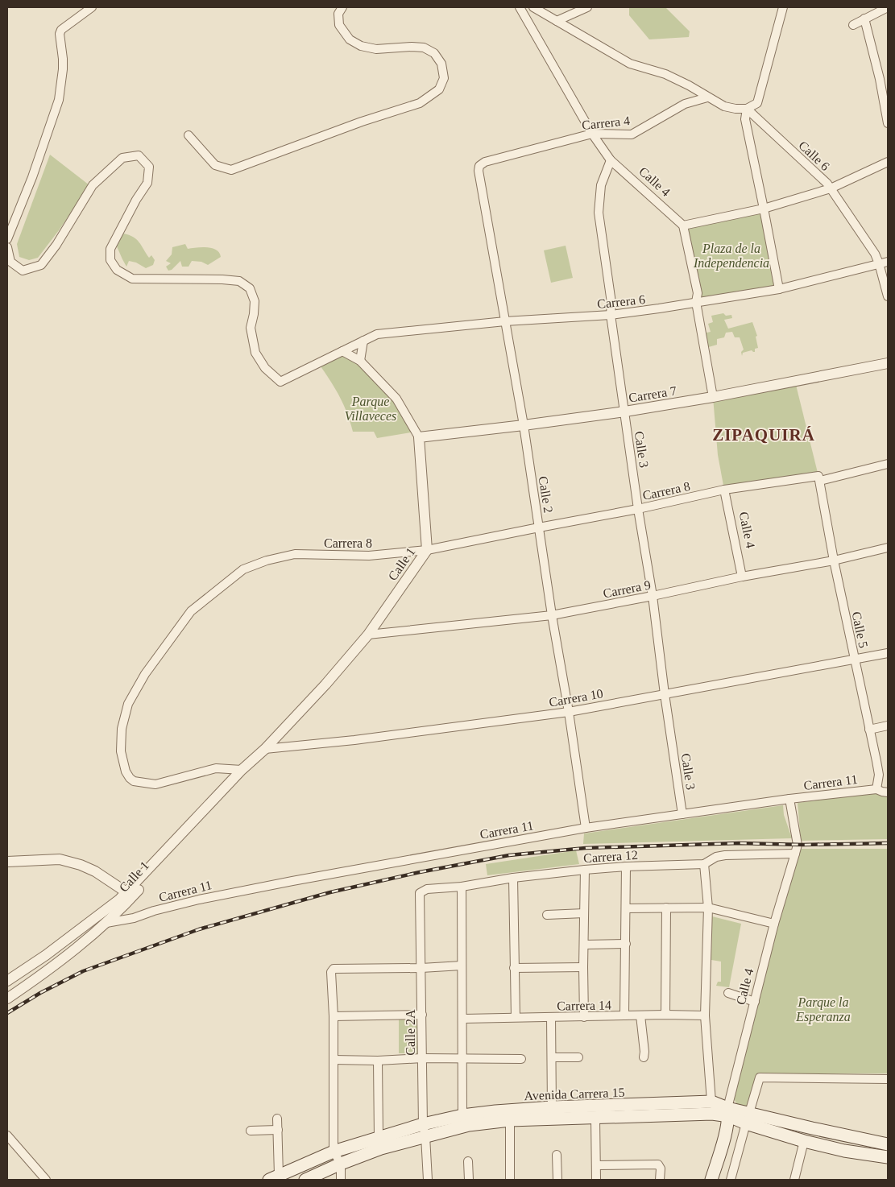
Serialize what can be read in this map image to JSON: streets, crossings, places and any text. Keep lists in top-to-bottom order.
{
  "streets": {
    "main road": ["Calle 4", "Avenida Carrera 15"],
    "street": [
      "Carrera 4",
      "Calle 6",
      "Carrera 6",
      "Carrera 7",
      "Calle 3",
      "Carrera 8",
      "Calle 2",
      "Calle 1",
      "Carrera 9",
      "Calle 5",
      "Carrera 10",
      "Carrera 11",
      "Carrera 12",
      "Carrera 14",
      "Calle 2A"
    ]
  },
  "crossings": [
    ["Carrera 4", "Calle 4"],
    ["Carrera 4", "Calle 2"],
    ["Calle 6", "Carrera 6"],
    ["Calle 4", "Calle 3"],
    ["Calle 4", "Carrera 8"],
    ["Calle 4", "Carrera 9"],
    ["Calle 4", "Carrera 11"],
    ["Calle 4", "Carrera 12"],
    ["Calle 4", "Avenida Carrera 15"],
    ["Carrera 6", "Calle 3"],
    ["Carrera 6", "Calle 2"],
    ["Carrera 6", "Calle 1"],
    ["Carrera 7", "Calle 3"],
    ["Carrera 7", "Calle 2"],
    ["Carrera 7", "Calle 1"],
    ["Calle 3", "Carrera 8"],
    ["Calle 3", "Carrera 9"],
    ["Calle 3", "Carrera 10"],
    ["Calle 3", "Carrera 11"],
    ["Carrera 8", "Calle 2"],
    ["Carrera 8", "Calle 1"],
    ["Carrera 8", "Calle 5"],
    ["Calle 2", "Carrera 9"],
    ["Calle 2", "Carrera 10"],
    ["Calle 2", "Carrera 11"],
    ["Calle 1", "Carrera 9"],
    ["Calle 1", "Carrera 10"],
    ["Calle 1", "Carrera 11"],
    ["Carrera 9", "Calle 5"],
    ["Calle 5", "Carrera 10"],
    ["Calle 5", "Carrera 11"],
    ["Carrera 12", "Calle 2A"],
    ["Calle 2A", "Avenida Carrera 15"]
  ],
  "districts": ["ZIPAQUIRÁ"],
  "parks": ["Plaza de la Independencia", "Parque Villaveces", "Parque la Esperanza"]
}
